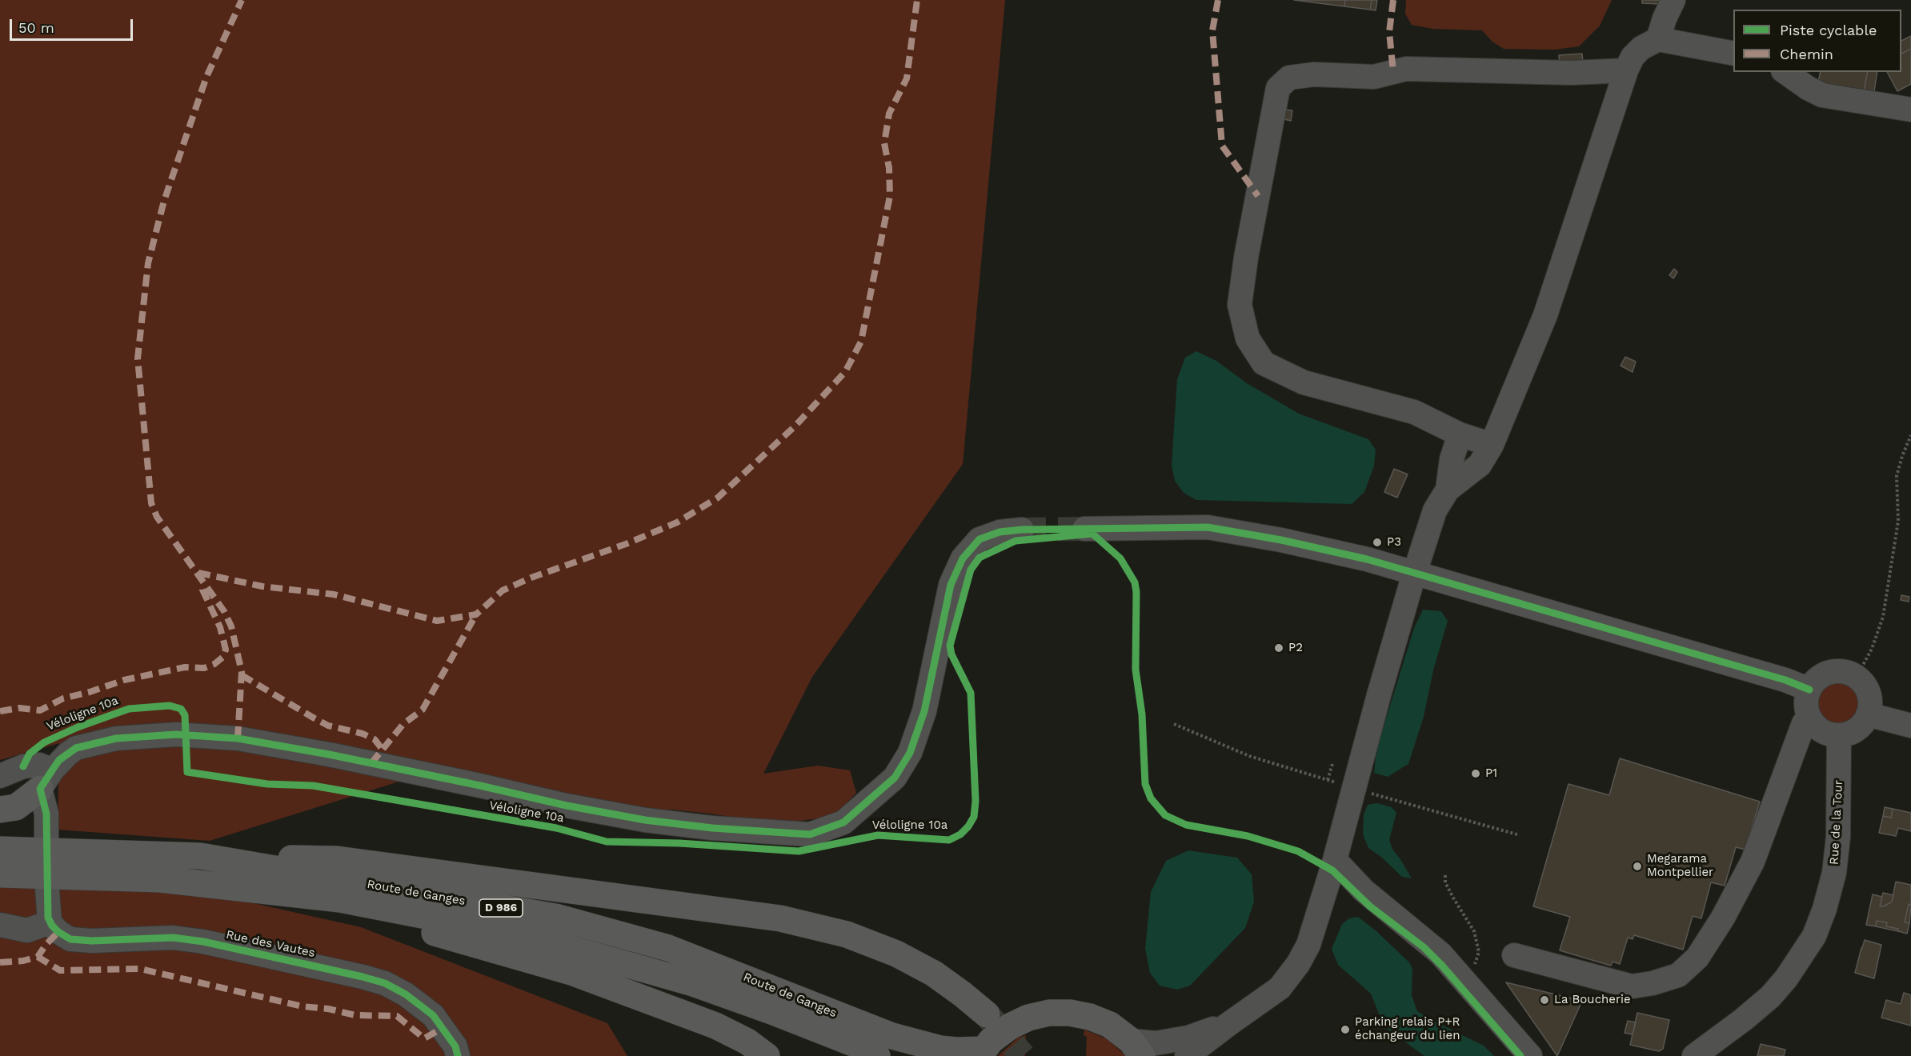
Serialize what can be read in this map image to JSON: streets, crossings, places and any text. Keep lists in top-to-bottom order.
{
  "streets": {
    "main road": ["Route de Ganges", "D 986"],
    "street": ["Rue de la Tour", "Rue des Vautes"],
    "cycle path": ["Véloligne 10a"]
  },
  "places": [
    "P3",
    "P2",
    "P1",
    "Megarama Montpellier",
    "La Boucherie",
    "Parking relais P+R échangeur du lien"
  ],
  "legend": ["Piste cyclable", "Chemin"],
  "scale_bar": "50 m"
}
